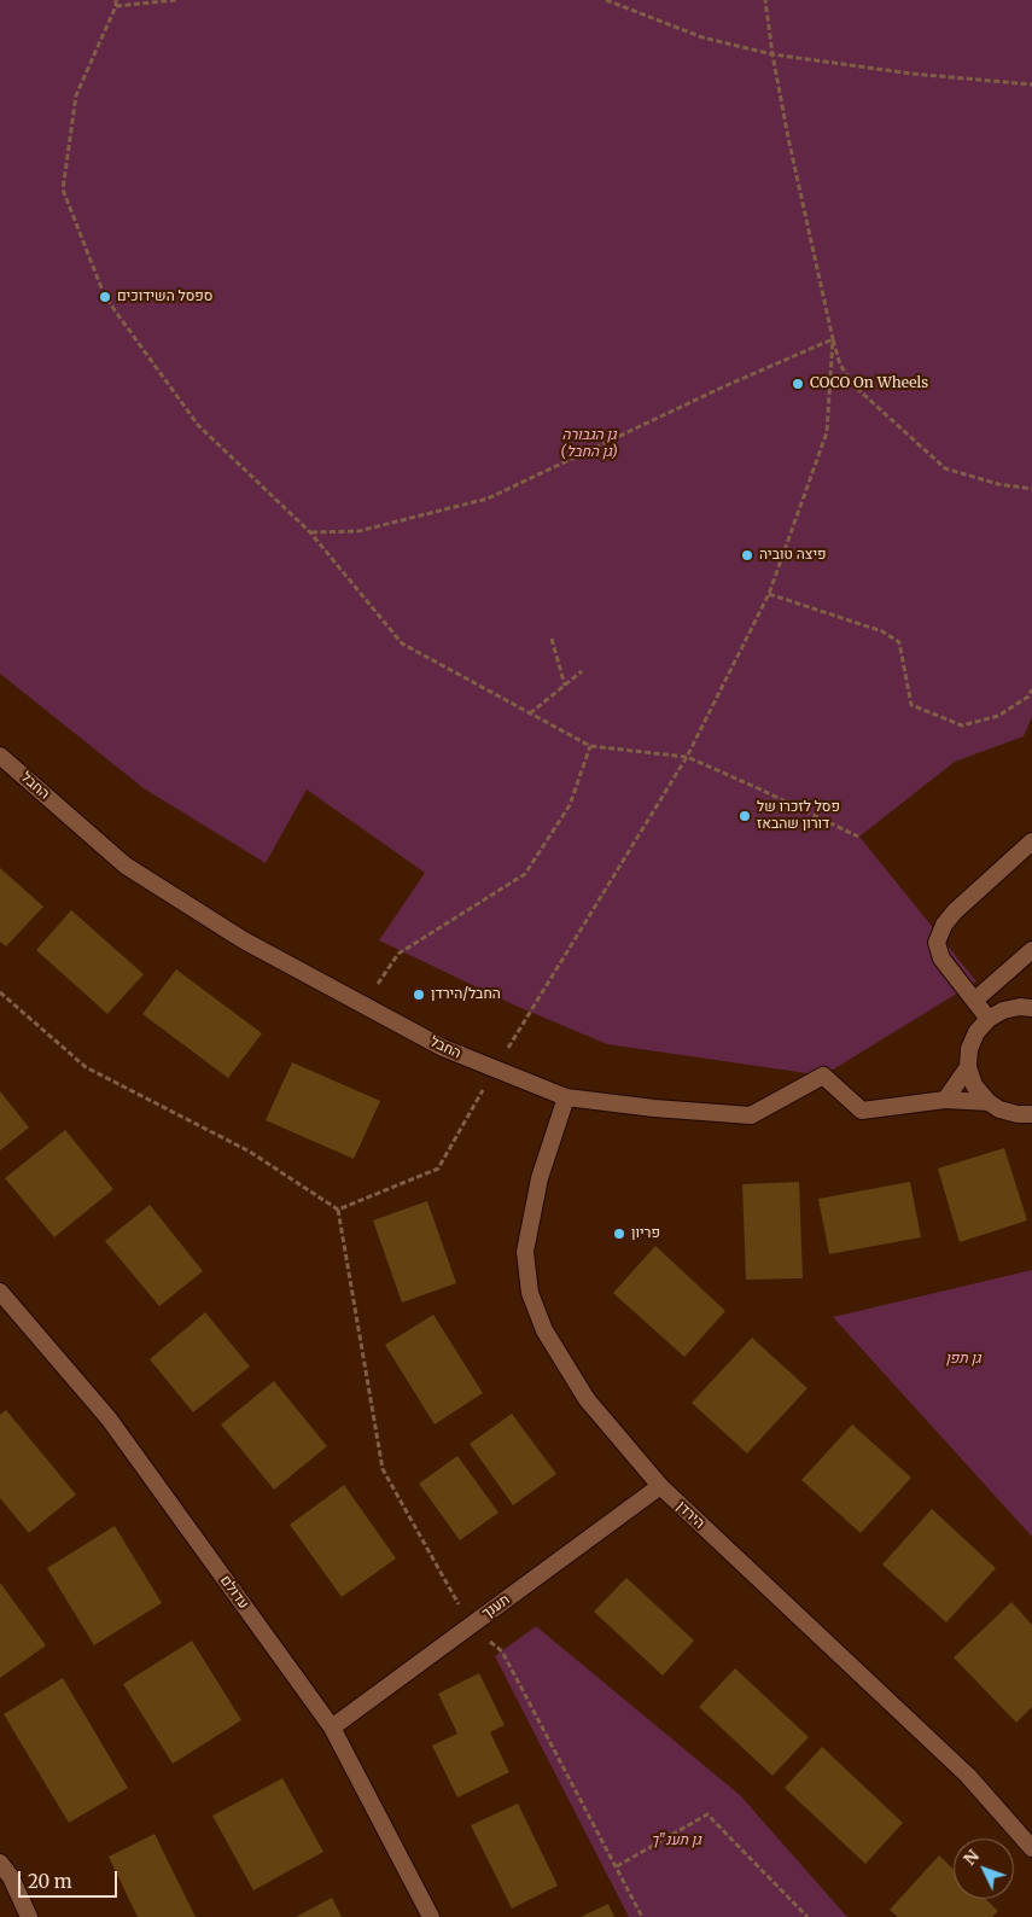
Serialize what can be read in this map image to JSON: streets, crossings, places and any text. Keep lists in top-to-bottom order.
{
  "streets": {
    "street": [
      "החבל",
      "הירדן",
      "עדולם",
      "תענך"
    ]
  },
  "crossings": [
    ["החבל", "הירדן"],
    ["הירדן", "תענך"],
    ["עדולם", "תענך"]
  ],
  "parks": ["גן הגבורה (גן החבל)", "גן תפן", "גן תענ\"ך"],
  "places": [
    "ספסל השידוכים",
    "COCO On Wheels",
    "פיצה טוביה",
    "פסל לזכרו של דורון שהבאז",
    "החבל/הירדן",
    "פריון"
  ],
  "scale_bar": "20 m",
  "north": "top left"
}
